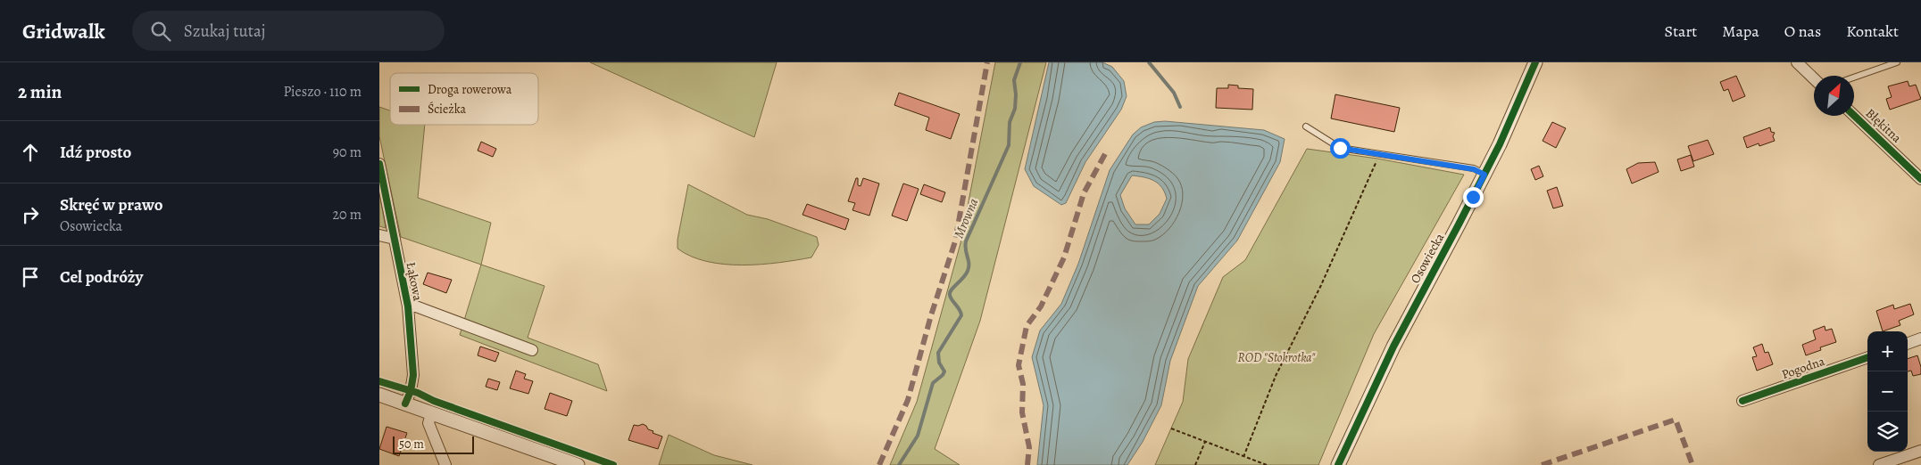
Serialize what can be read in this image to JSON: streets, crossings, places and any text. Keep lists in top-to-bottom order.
{
  "streets": {
    "street": [
      "Błękitna",
      "Osowiecka",
      "Łąkowa",
      "Pogodna"
    ]
  },
  "water": ["Mrowna"],
  "parks": ["ROD \"Stokrotka\""],
  "legend": ["Droga rowerowa", "Ścieżka"],
  "scale_bar": "50 m",
  "north": "top right",
  "page": {
    "header": "Gridwalk",
    "search": "Szukaj tutaj",
    "nav": [
      "Start",
      "Mapa",
      "O nas",
      "Kontakt"
    ],
    "heading": ["2 min", "Pieszo · 110 m"],
    "list": [
      ["Idź prosto", "90 m"],
      ["Skręć w prawo", "Osowiecka", "20 m"],
      "Cel podróży"
    ],
    "map_buttons": ["+", "−"],
    "scale": "50 m"
  }
}
